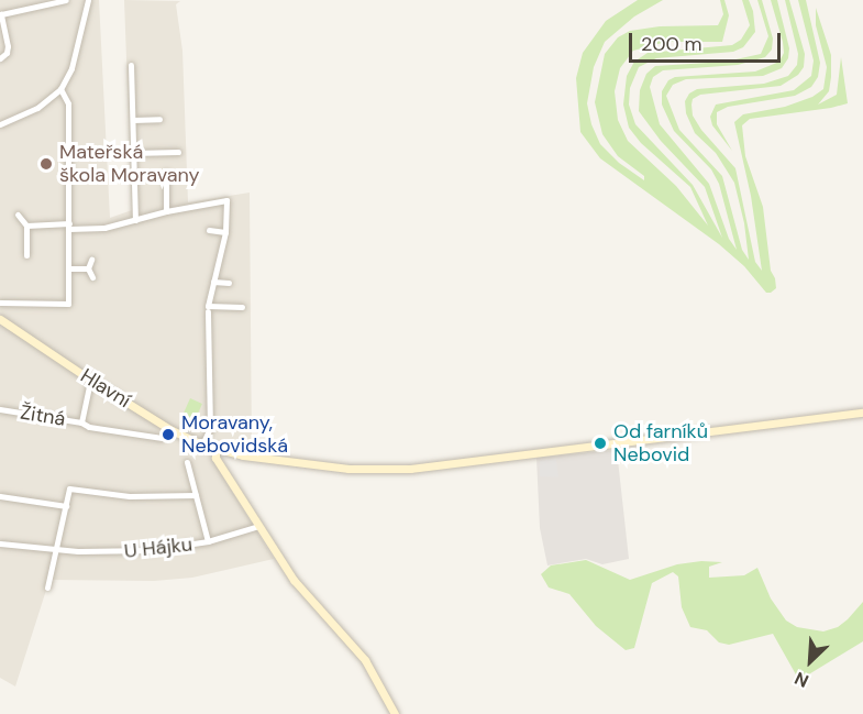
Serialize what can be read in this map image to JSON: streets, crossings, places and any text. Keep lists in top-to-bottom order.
{
  "streets": {
    "street": ["Hlavní", "Žitná", "U Hájku"]
  },
  "crossings": [
    ["Hlavní", "Žitná"]
  ],
  "places": ["Mateřská škola Moravany", "Moravany, Nebovidská", "Od farníků Nebovid"],
  "scale_bar": "200 m",
  "north": "bottom left"
}
